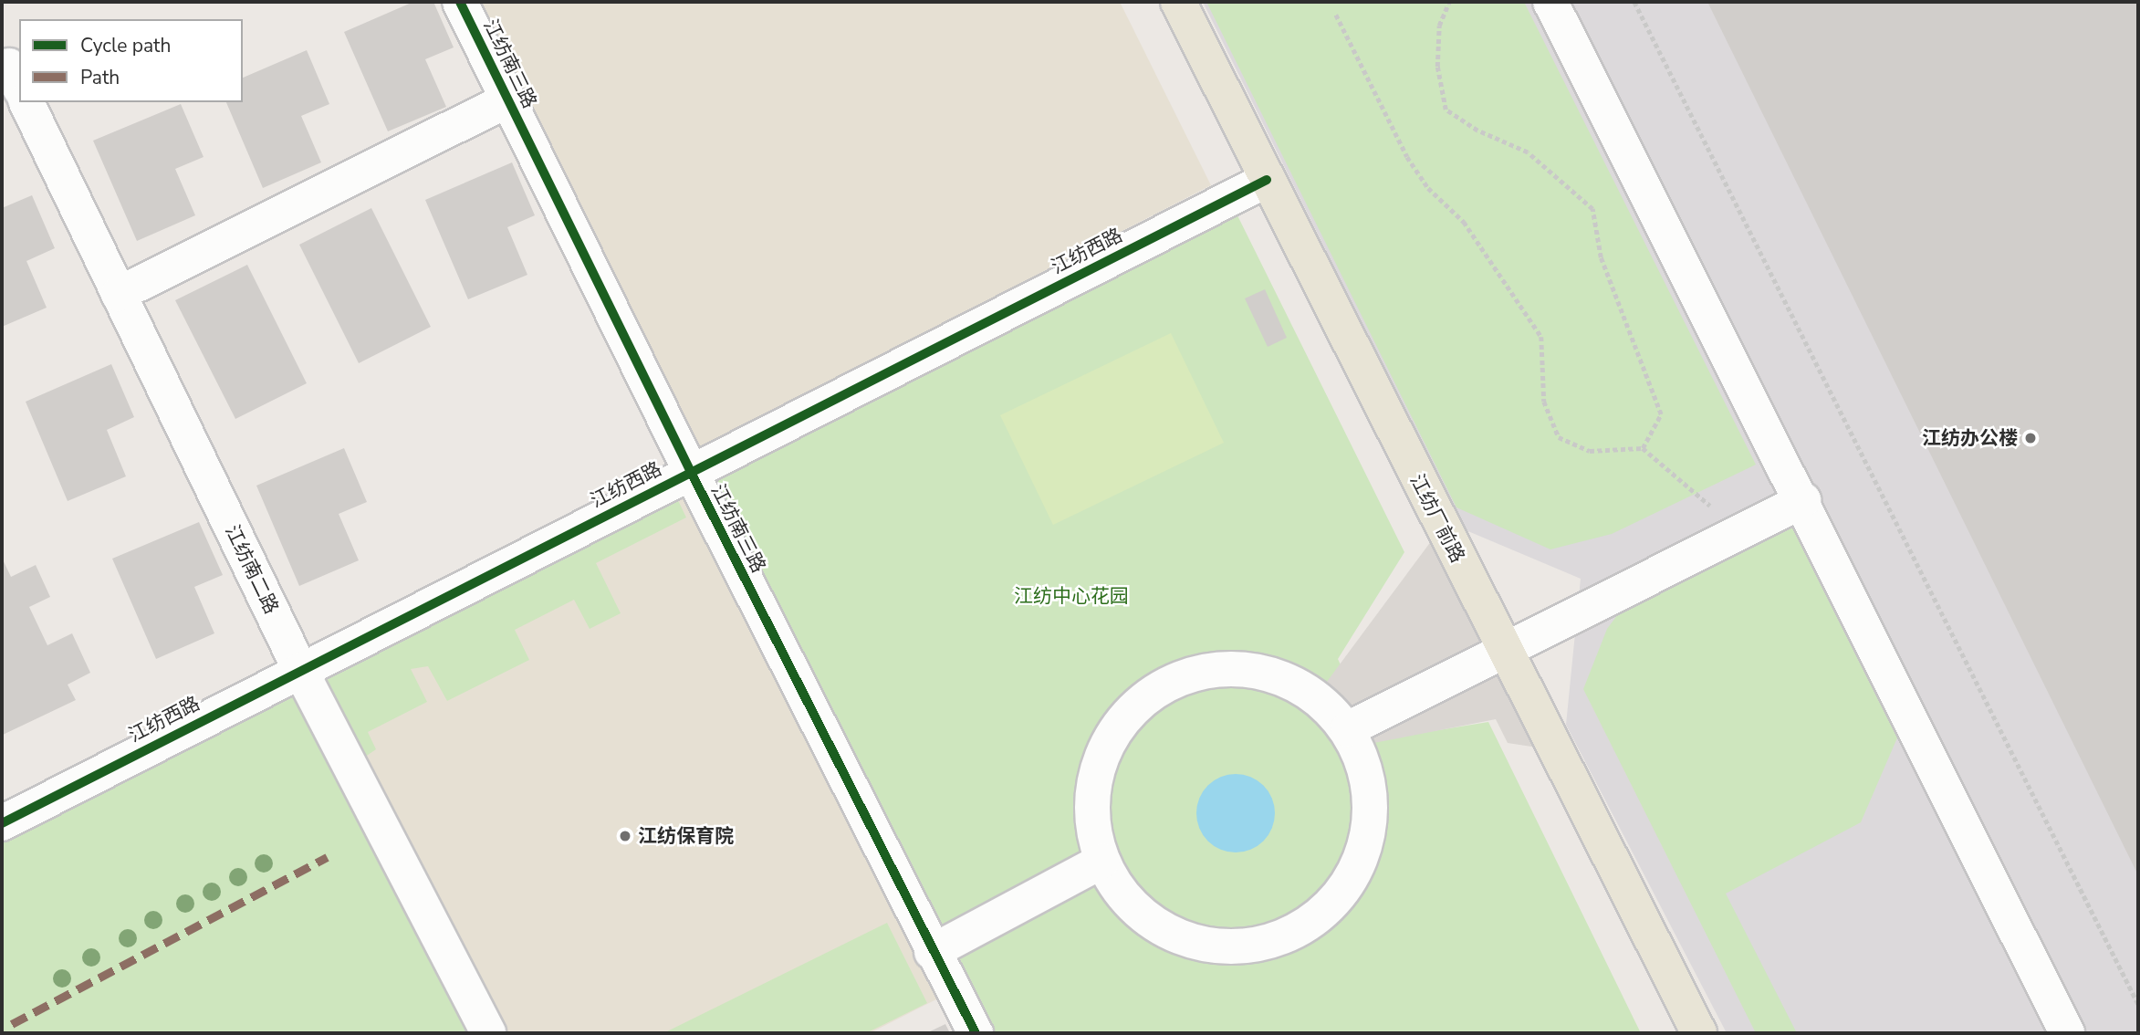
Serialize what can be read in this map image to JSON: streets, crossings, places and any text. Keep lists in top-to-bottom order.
{
  "streets": {
    "main road": ["江纺厂前路"],
    "street": ["江纺南三路", "江纺西路", "江纺南二路"]
  },
  "crossings": [
    ["江纺南三路", "江纺西路"],
    ["江纺西路", "江纺厂前路"],
    ["江纺西路", "江纺南二路"]
  ],
  "parks": ["江纺中心花园"],
  "places": ["江纺办公楼", "江纺保育院"],
  "legend": ["Cycle path", "Path"]
}
